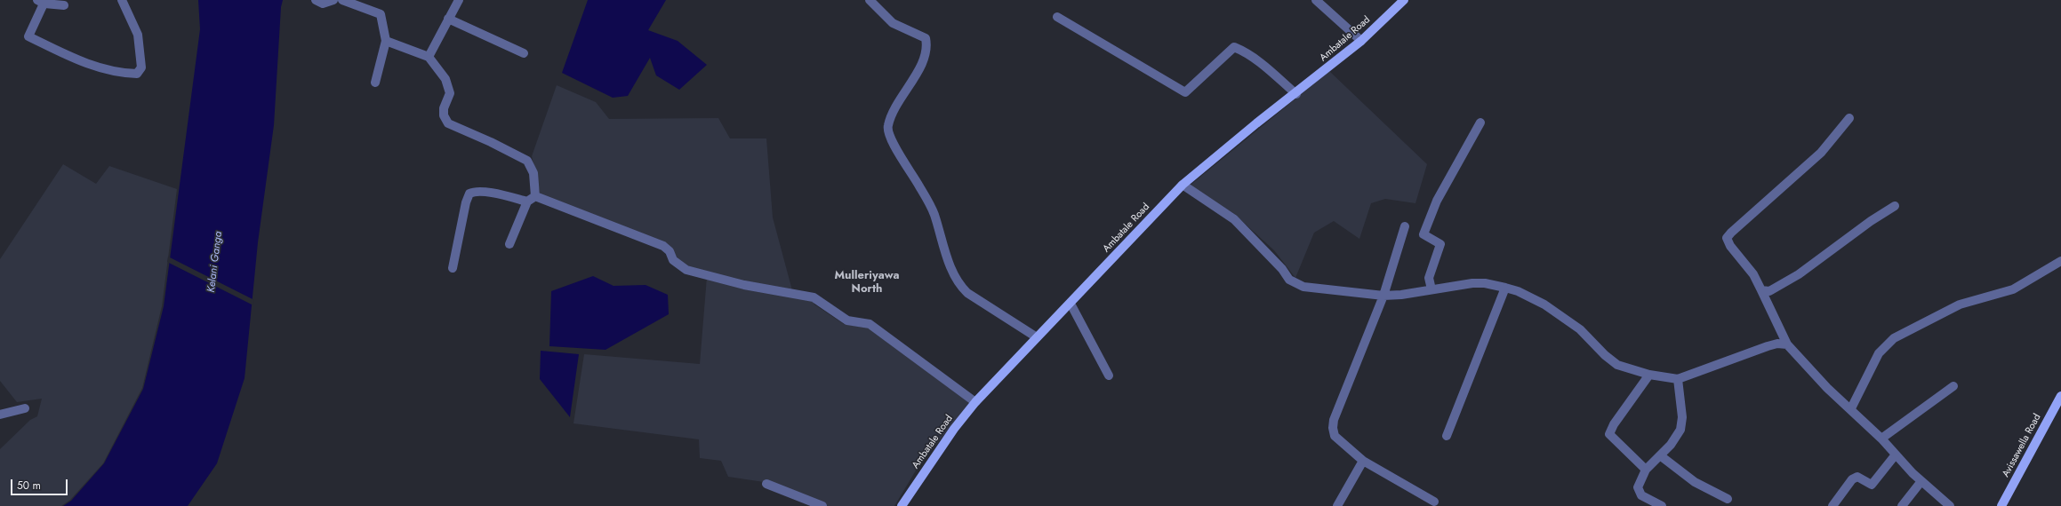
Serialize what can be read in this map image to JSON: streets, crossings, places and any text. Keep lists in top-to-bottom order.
{
  "streets": {
    "main road": ["Ambatale Road", "Avissawella Road"]
  },
  "districts": ["Mulleriyawa North"],
  "water": ["Kelani Ganga"],
  "scale_bar": "50 m"
}
